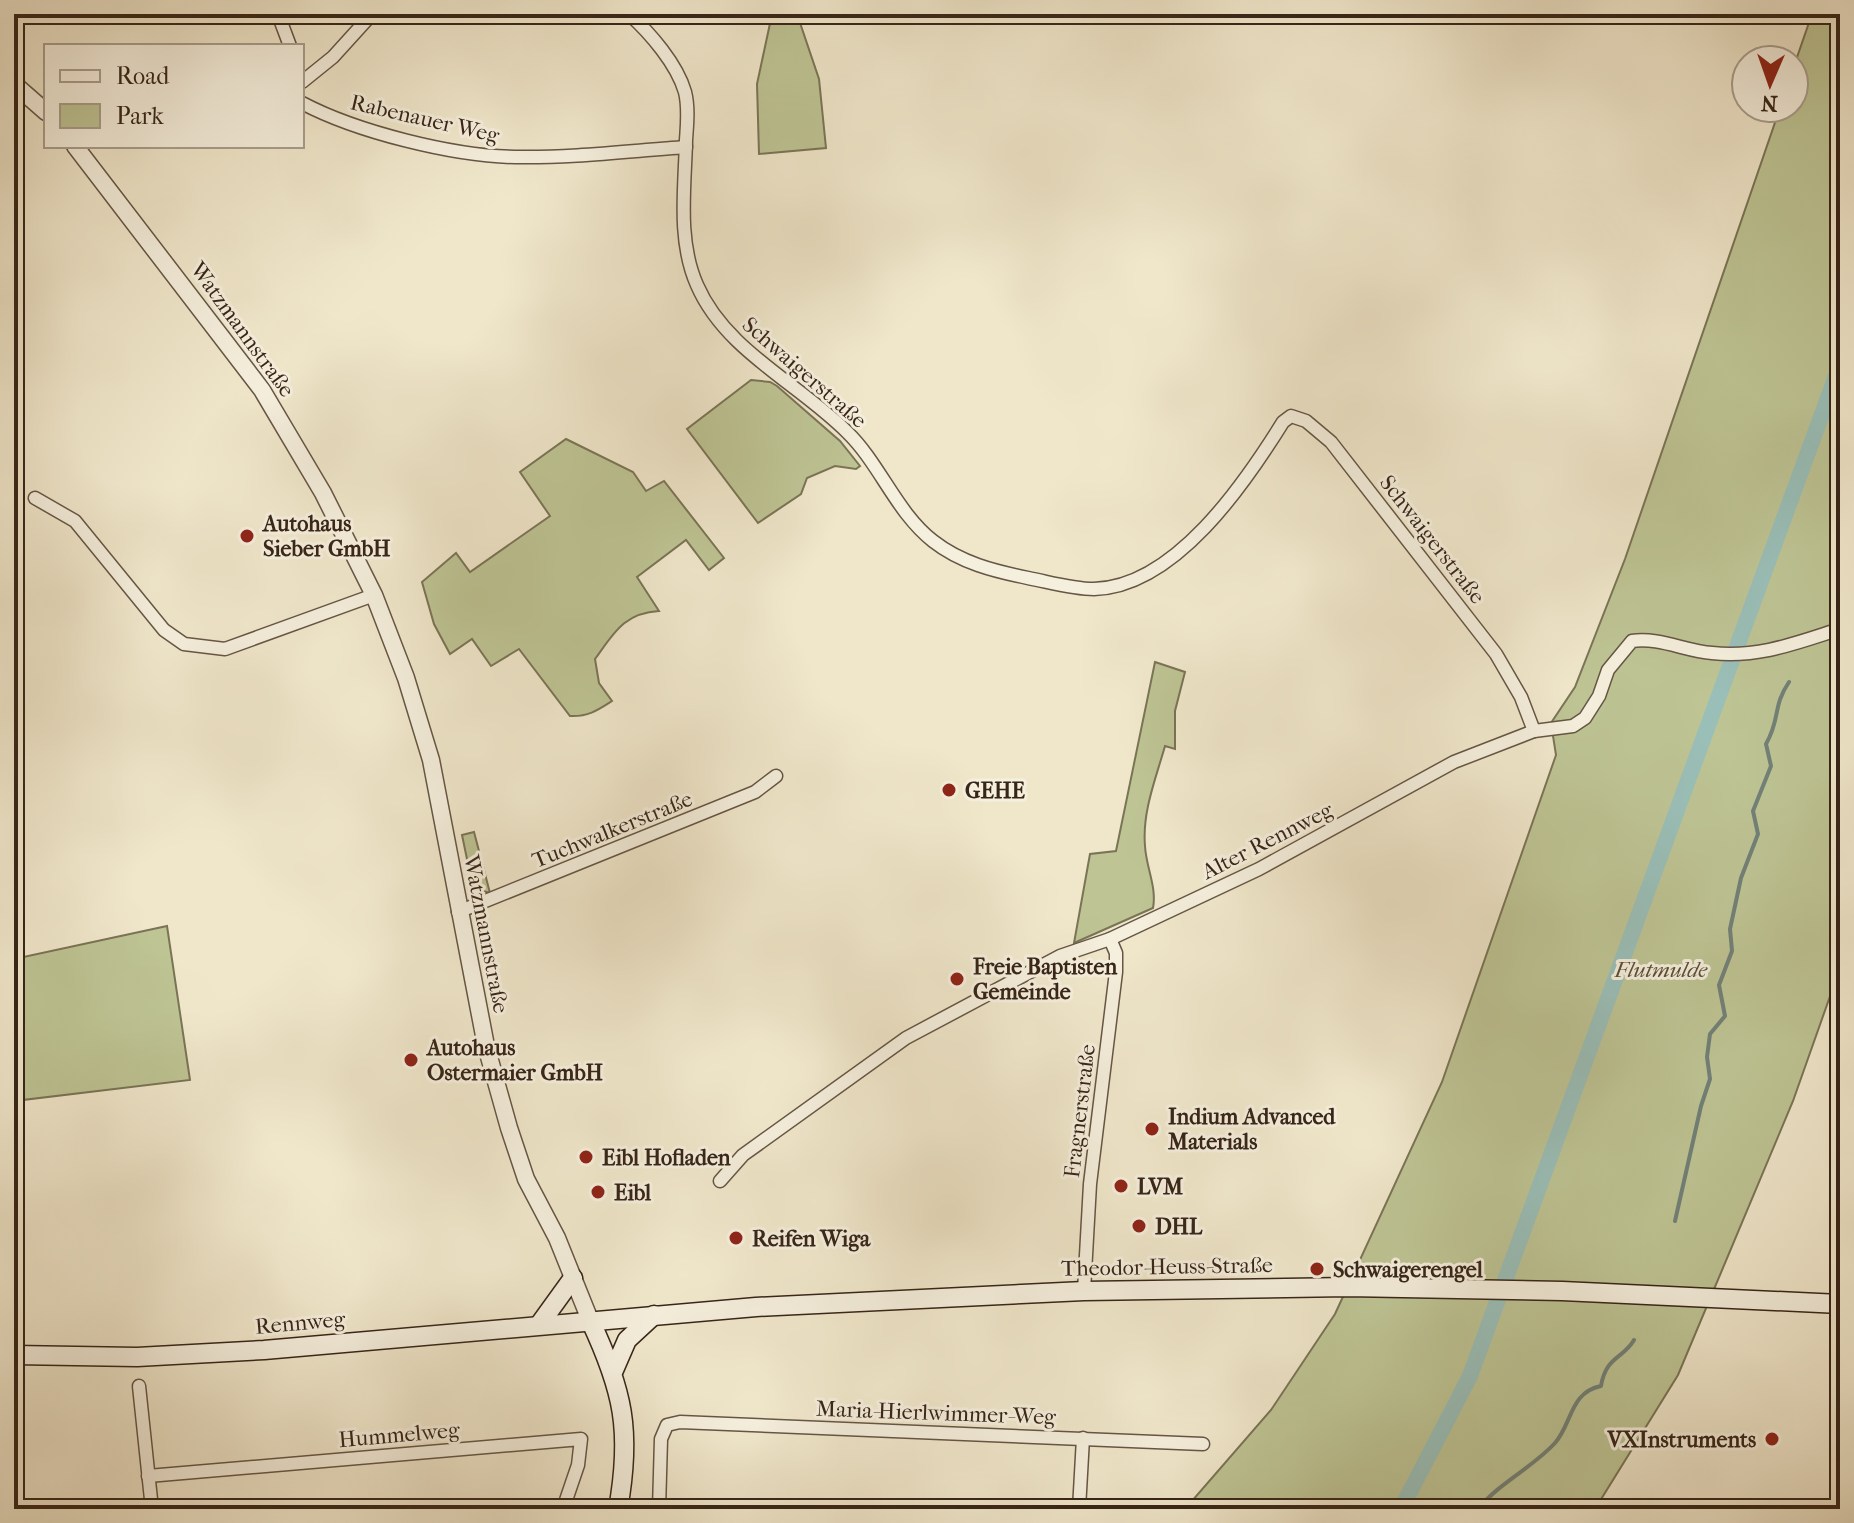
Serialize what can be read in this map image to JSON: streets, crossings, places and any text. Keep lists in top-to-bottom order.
{
  "streets": {
    "main road": ["Theodor-Heuss-Straße", "Rennweg"],
    "street": [
      "Rabenauer Weg",
      "Watzmannstraße",
      "Schwaigerstraße",
      "Tuchwalkerstraße",
      "Alter Rennweg",
      "Fragnerstraße",
      "Maria-Hierlwimmer-Weg",
      "Hummelweg"
    ]
  },
  "crossings": [
    ["Rabenauer Weg", "Schwaigerstraße"],
    ["Watzmannstraße", "Tuchwalkerstraße"],
    ["Watzmannstraße", "Theodor-Heuss-Straße"],
    ["Watzmannstraße", "Rennweg"],
    ["Schwaigerstraße", "Alter Rennweg"],
    ["Alter Rennweg", "Fragnerstraße"],
    ["Fragnerstraße", "Theodor-Heuss-Straße"],
    ["Theodor-Heuss-Straße", "Rennweg"]
  ],
  "parks": ["Flutmulde"],
  "places": [
    "Autohaus Sieber GmbH",
    "GEHE",
    "Freie Baptisten Gemeinde",
    "Autohaus Ostermaier GmbH",
    "Indium Advanced Materials",
    "Eibl Hofladen",
    "LVM",
    "Eibl",
    "DHL",
    "Reifen Wiga",
    "Schwaigerengel",
    "VXInstruments"
  ],
  "legend": ["Road", "Park"],
  "north": "bottom"
}
